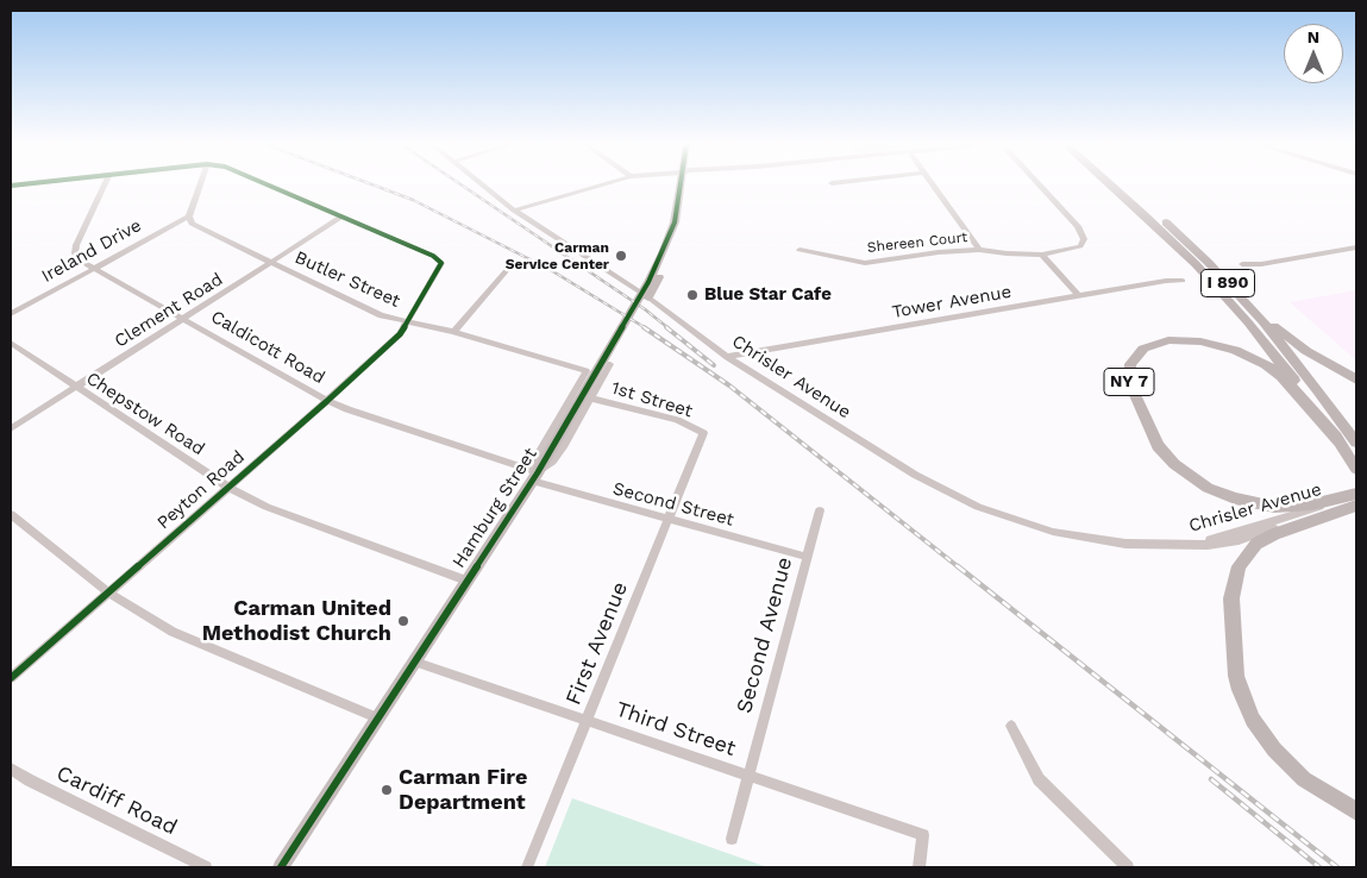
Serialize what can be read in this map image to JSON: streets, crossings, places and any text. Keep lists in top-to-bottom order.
{
  "streets": {
    "highway": ["I 890", "NY 7"],
    "main road": ["Hamburg Street"],
    "street": [
      "Shereen Court",
      "Ireland Drive",
      "Butler Street",
      "Tower Avenue",
      "Clement Road",
      "Caldicott Road",
      "Chrisler Avenue",
      "1st Street",
      "Chepstow Road",
      "Peyton Road",
      "Second Street",
      "Second Avenue",
      "First Avenue",
      "Third Street",
      "Cardiff Road"
    ]
  },
  "crossings": [
    ["Ireland Drive", "Butler Street"],
    ["Ireland Drive", "Caldicott Road"],
    ["Butler Street", "Clement Road"],
    ["Butler Street", "Caldicott Road"],
    ["Butler Street", "Peyton Road"],
    ["Butler Street", "Second Street"],
    ["Butler Street", "Hamburg Street"],
    ["I 890", "NY 7"],
    ["Tower Avenue", "Chrisler Avenue"],
    ["Clement Road", "Caldicott Road"],
    ["Clement Road", "Chepstow Road"],
    ["Clement Road", "Peyton Road"],
    ["Caldicott Road", "Peyton Road"],
    ["Caldicott Road", "Second Street"],
    ["Caldicott Road", "Hamburg Street"],
    ["Chrisler Avenue", "NY 7"],
    ["1st Street", "First Avenue"],
    ["Chepstow Road", "Peyton Road"],
    ["Chepstow Road", "Hamburg Street"],
    ["Second Street", "Hamburg Street"],
    ["Second Street", "Second Avenue"],
    ["Second Street", "First Avenue"],
    ["Hamburg Street", "Third Street"],
    ["Second Avenue", "Third Street"],
    ["First Avenue", "Third Street"]
  ],
  "places": [
    "Carman Service Center",
    "Blue Star Cafe",
    "Carman United Methodist Church",
    "Carman Fire Department"
  ],
  "north": "top"
}
